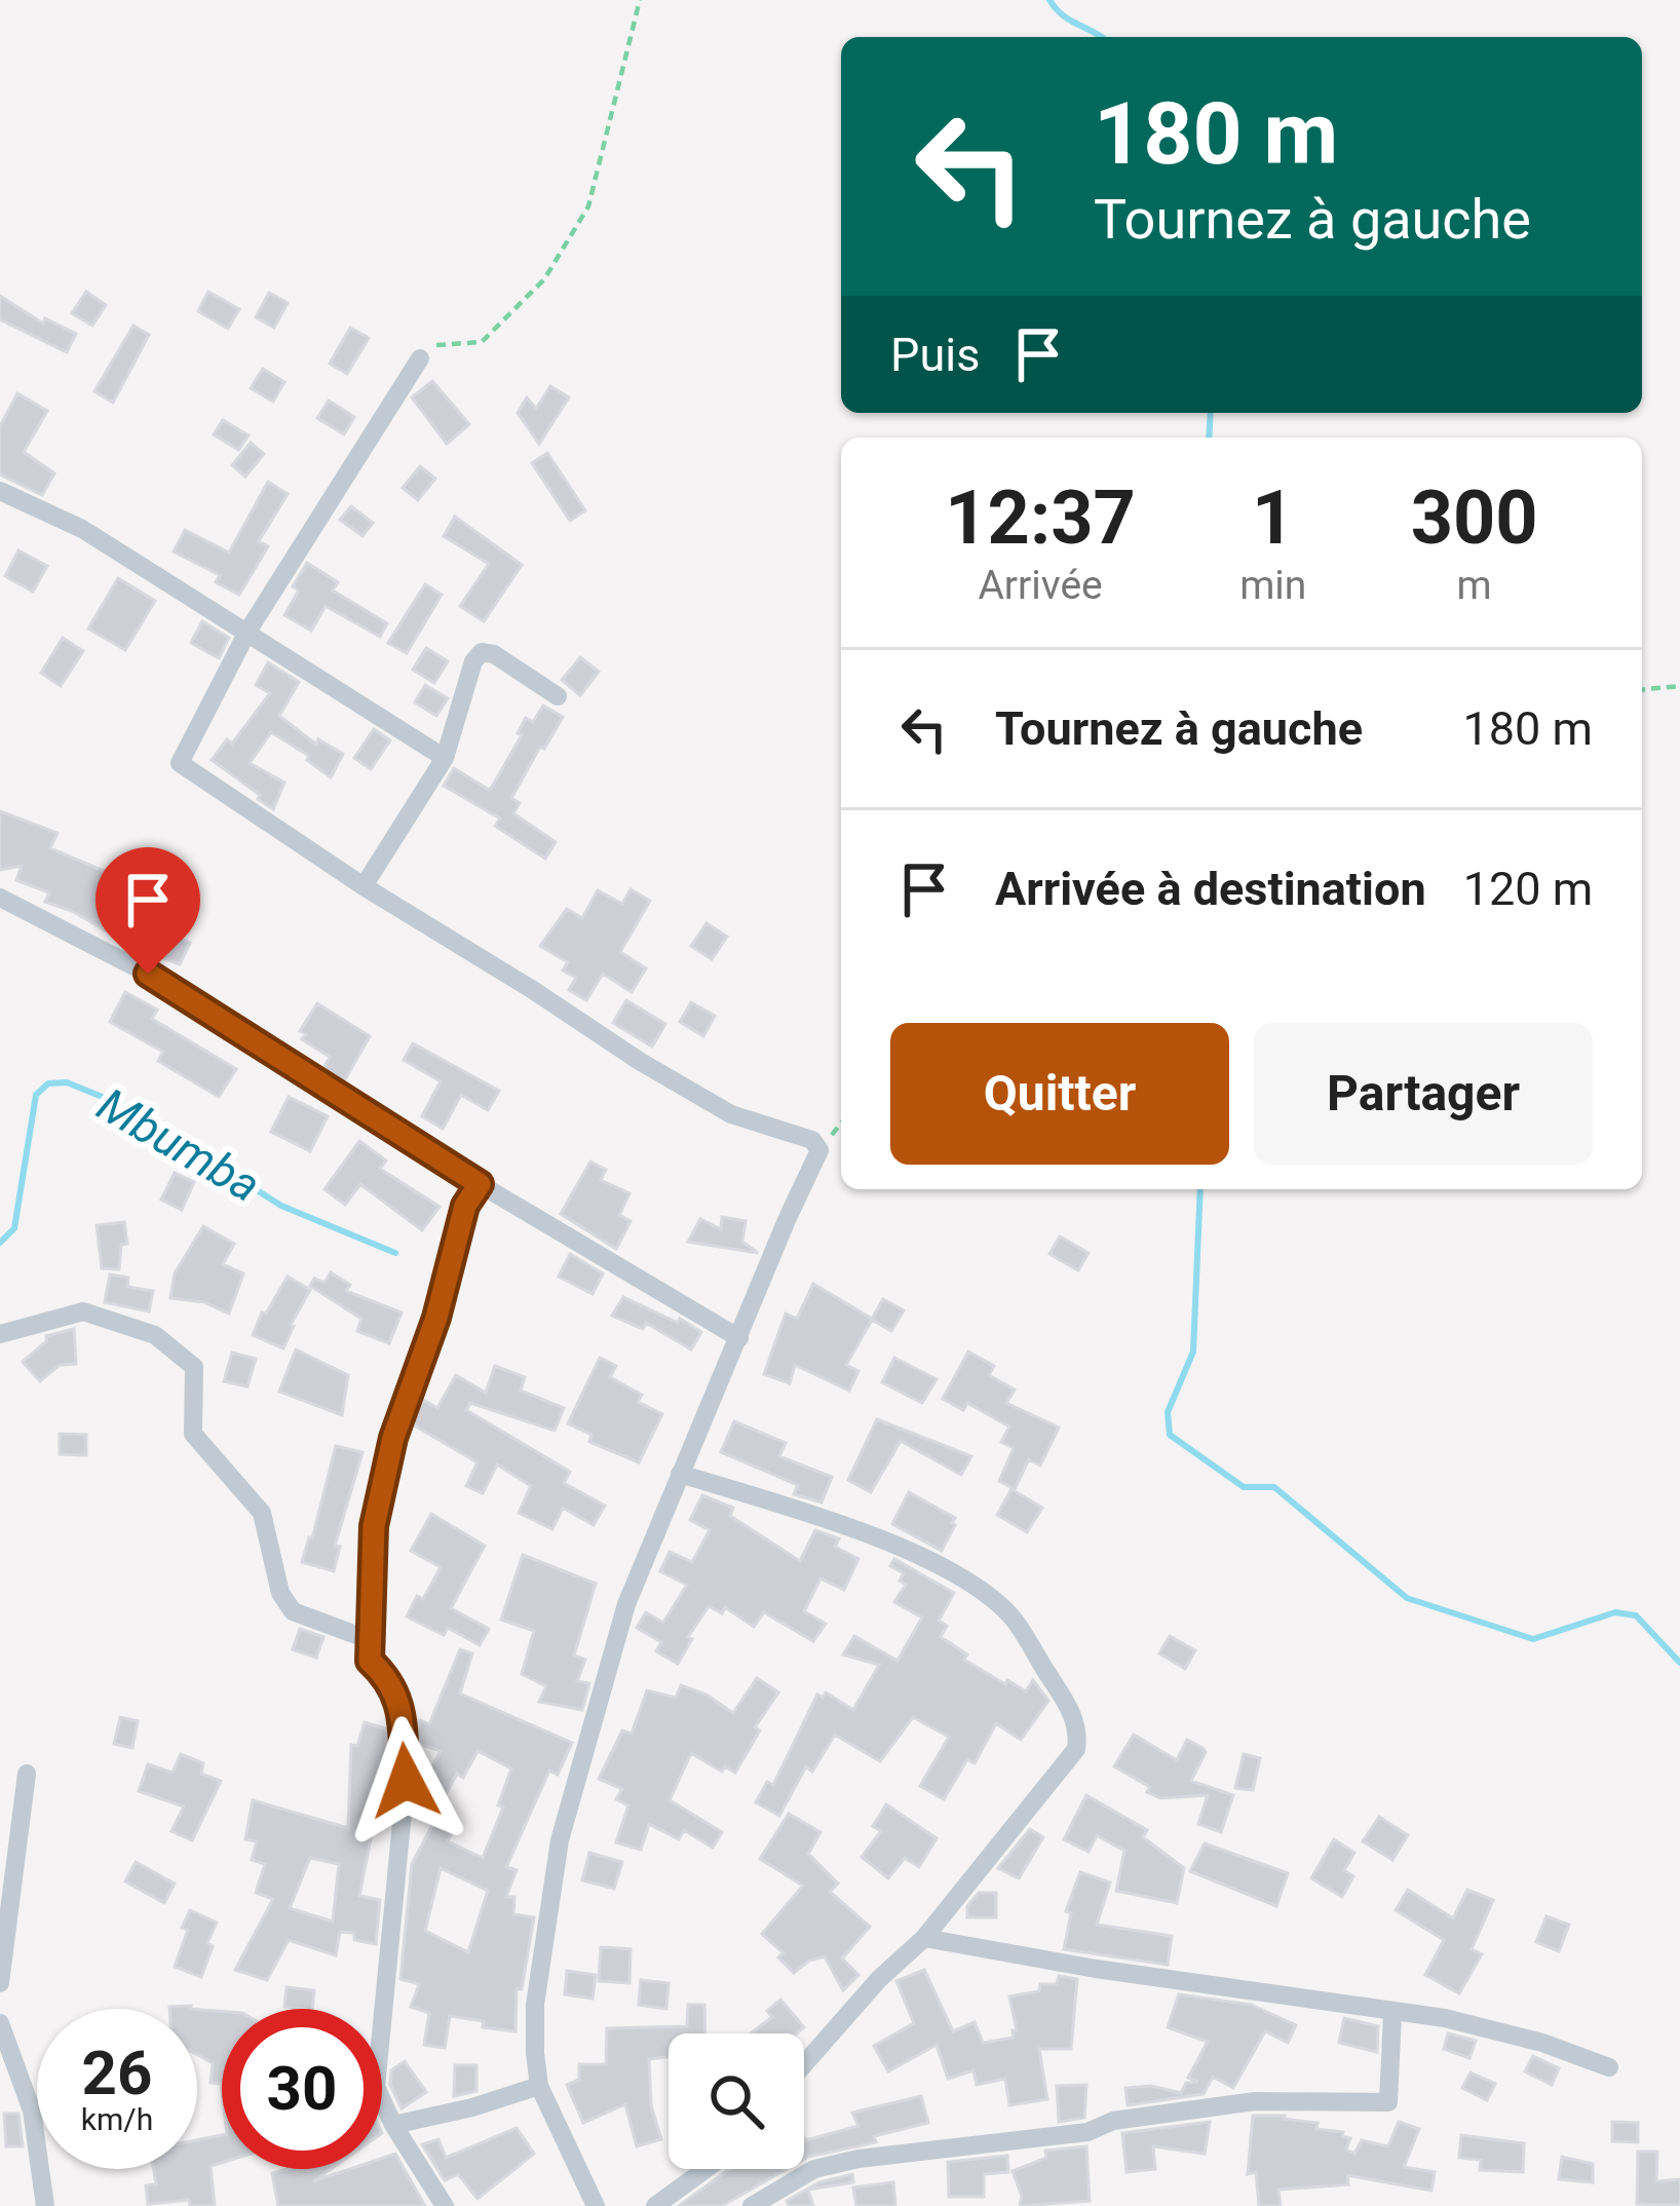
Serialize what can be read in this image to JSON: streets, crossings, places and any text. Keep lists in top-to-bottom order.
{
  "water": ["Mbumba"],
  "page": {
    "turn": ["180 m", "Tournez à gauche"],
    "then": "Puis",
    "eta": [
      "12:37",
      "Arrivée",
      "1",
      "min",
      "300",
      "m"
    ],
    "list": [
      {
        "name": "Tournez à gauche",
        "value": "180 m"
      },
      {
        "name": "Arrivée à destination",
        "value": "120 m"
      }
    ],
    "buttons": ["Quitter", "Partager"],
    "speed": "26 km/h",
    "limit": "30"
  }
}
